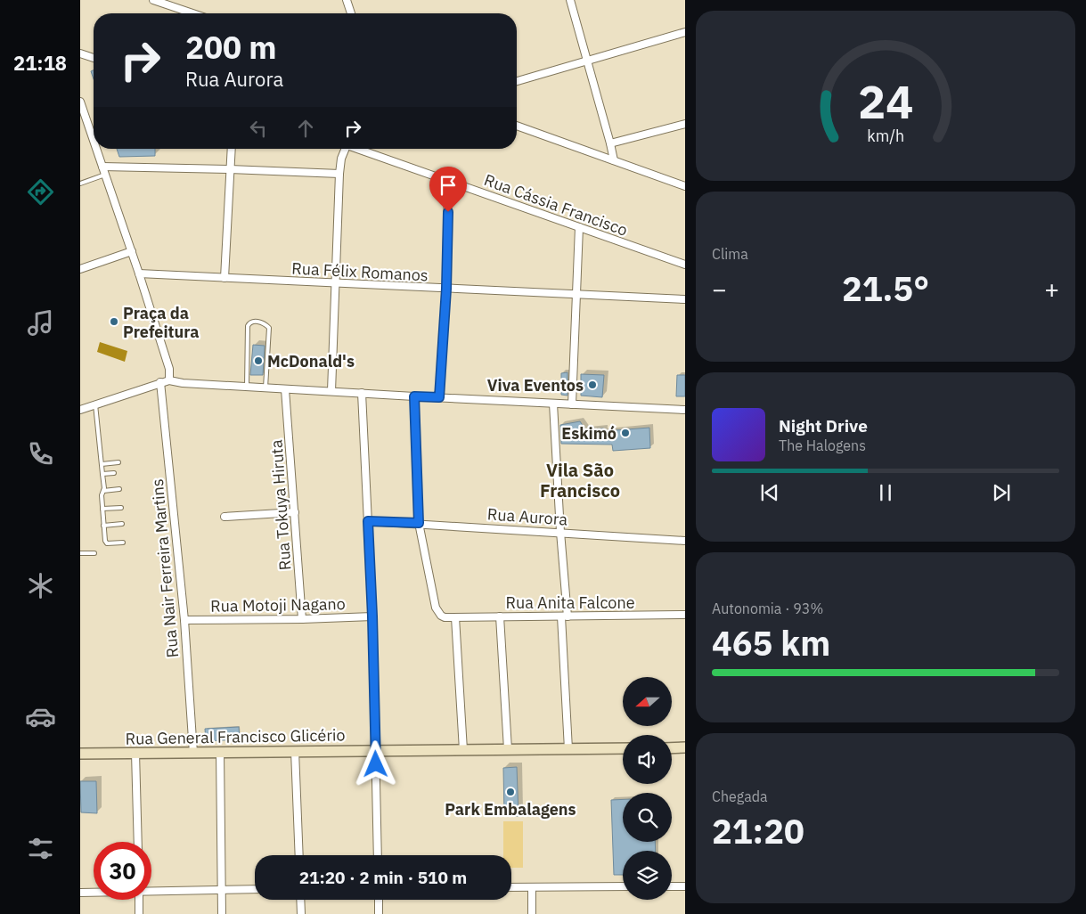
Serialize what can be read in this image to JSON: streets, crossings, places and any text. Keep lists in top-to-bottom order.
{
  "streets": {
    "main road": ["Rua General Francisco Glicério"],
    "street": [
      "Rua Cássia Francisco",
      "Rua Félix Romanos",
      "Rua Tokuya Hiruta",
      "Rua Aurora",
      "Rua Nair Ferreira Martins",
      "Rua Anita Falcone",
      "Rua Motoji Nagano"
    ]
  },
  "crossings": [
    ["Rua Tokuya Hiruta", "Rua Motoji Nagano"],
    ["Rua Nair Ferreira Martins", "Rua Motoji Nagano"],
    ["Rua Nair Ferreira Martins", "Rua General Francisco Glicério"]
  ],
  "districts": ["Vila São Francisco"],
  "places": [
    "Praça da Prefeitura",
    "McDonald's",
    "Viva Eventos",
    "Eskimó",
    "Park Embalagens"
  ],
  "north": "left",
  "page": {
    "tabs": "21:18",
    "turn": ["200 m", "Rua Aurora"],
    "tile": [
      "Clima",
      ["Autonomia · 93%", "465 km"],
      ["Chegada", "21:20"]
    ],
    "heat": ["−", "21.5°", "+"],
    "song": ["Night Drive", "The Halogens"],
    "limit": "30",
    "trip": "21:20 · 2 min · 510 m",
    "gauge": ["24", "km/h"]
  }
}
